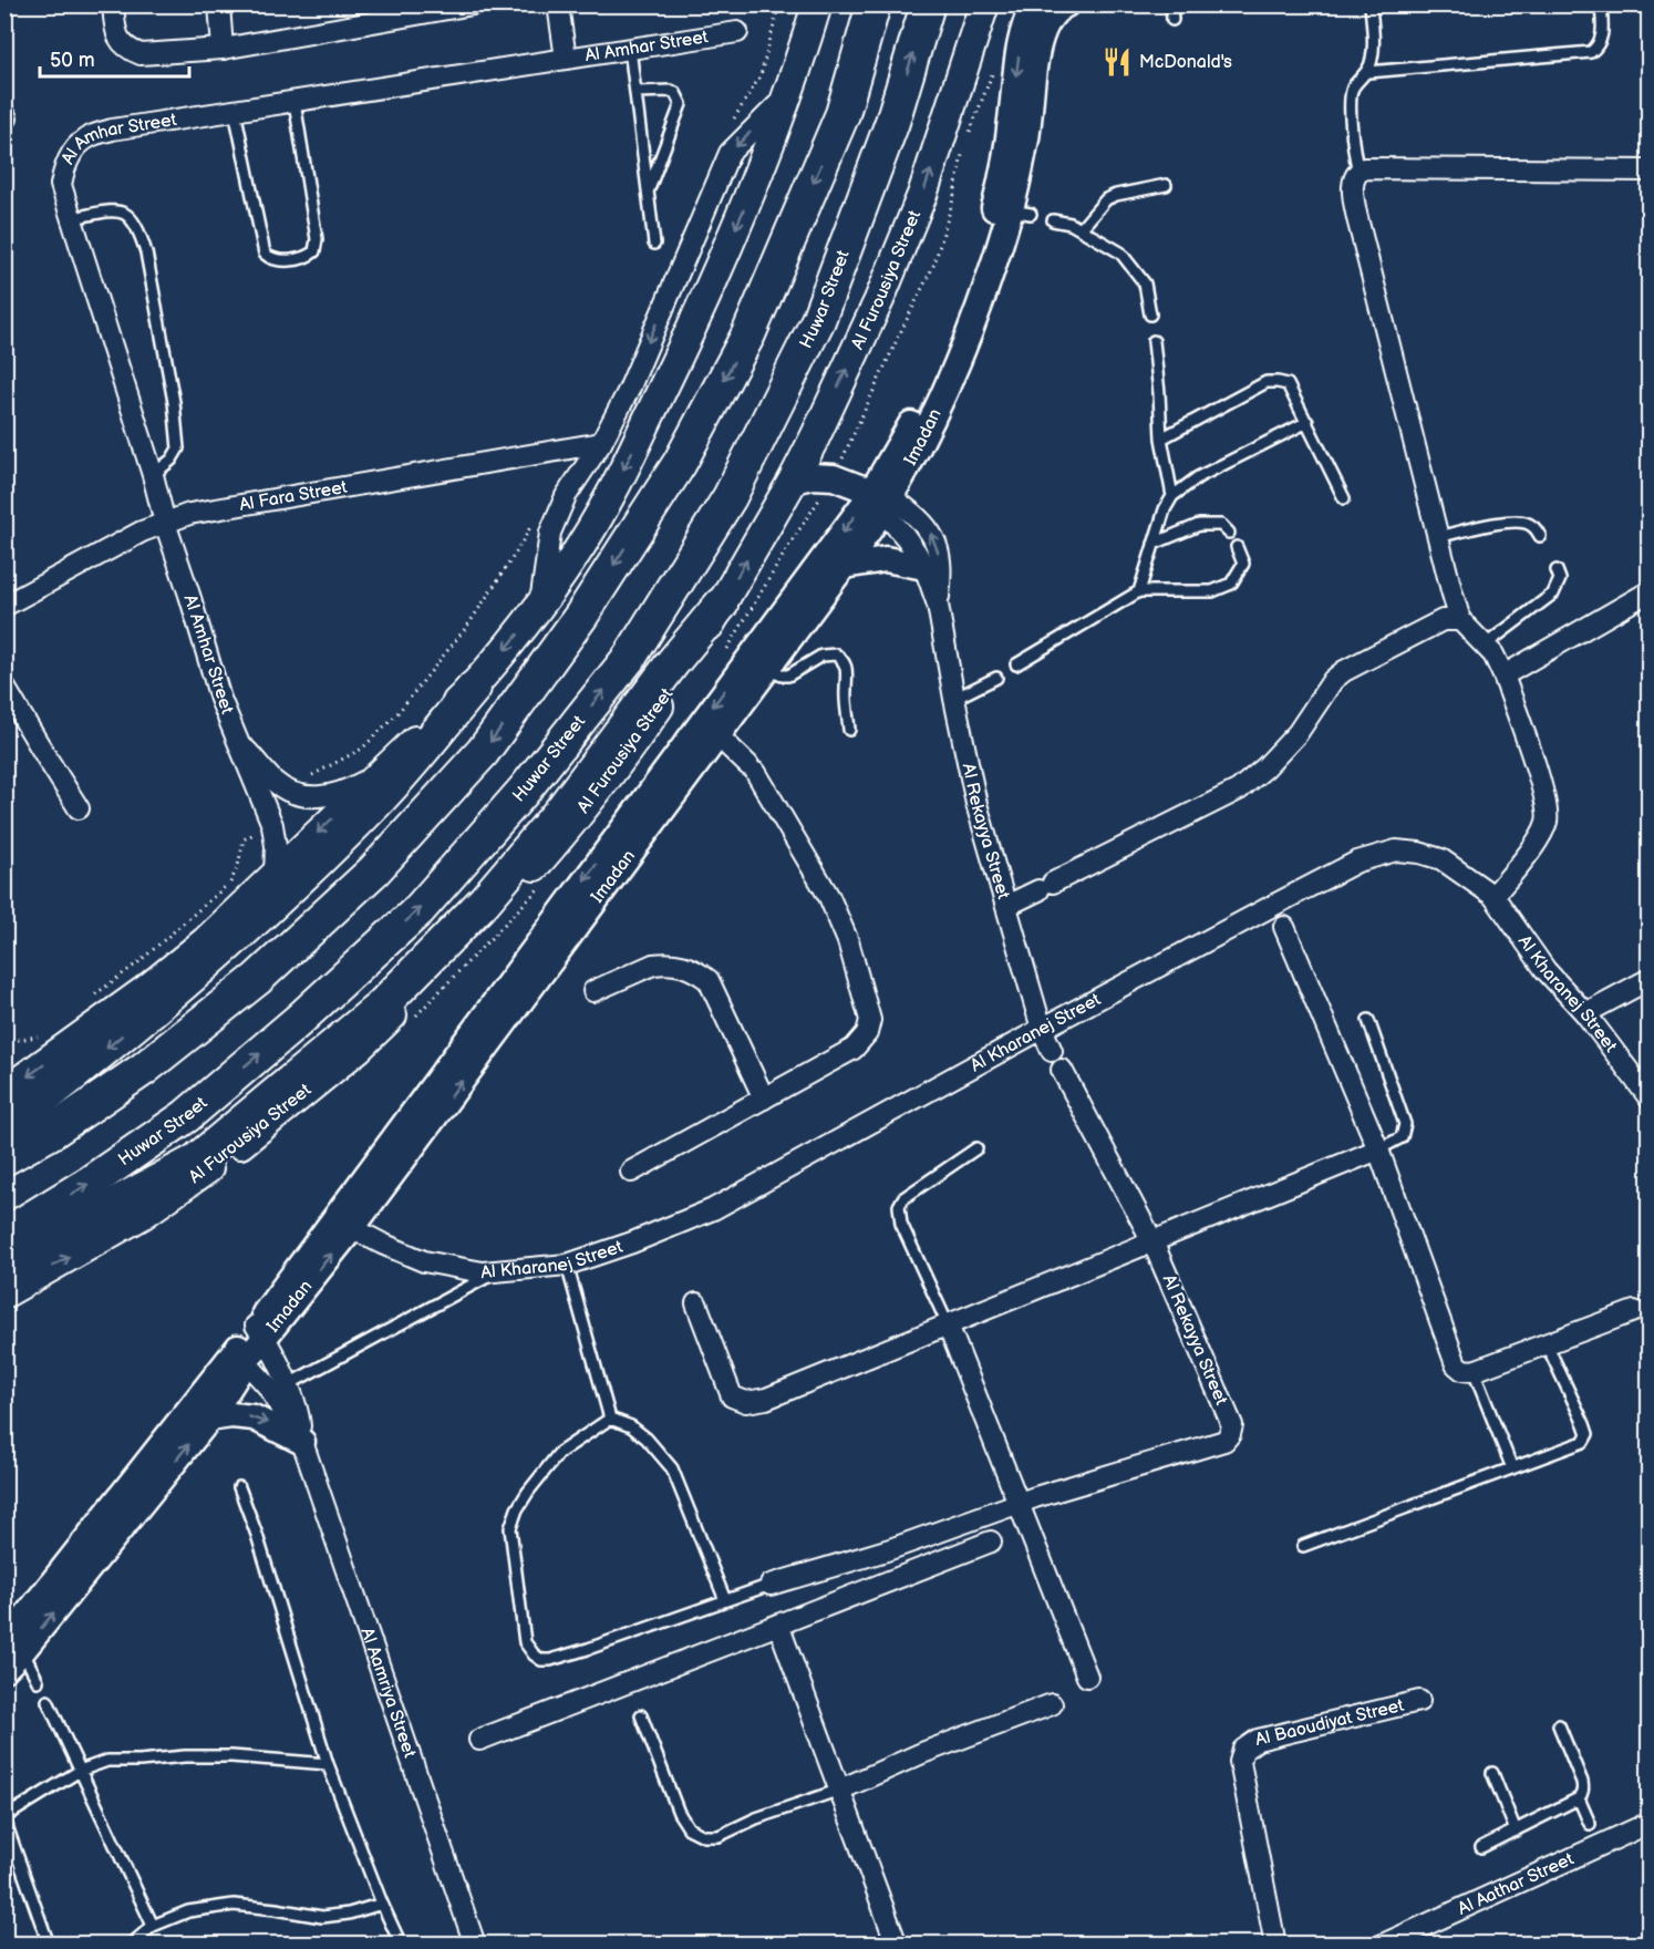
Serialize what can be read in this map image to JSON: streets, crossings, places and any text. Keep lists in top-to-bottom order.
{
  "streets": {
    "highway": ["Huwar Street"],
    "main road": ["Al Furousiya Street"],
    "street": [
      "Al Amhar Street",
      "Imadan",
      "Al Fara Street",
      "Al Rekayya Street",
      "Al Kharanej Street",
      "Al Aamriya Street",
      "Al Baoudiyat Street",
      "Al Aathar Street"
    ]
  },
  "crossings": [
    ["Al Amhar Street", "Al Fara Street"],
    ["Al Furousiya Street", "Al Rekayya Street"],
    ["Imadan", "Al Rekayya Street"],
    ["Imadan", "Al Kharanej Street"],
    ["Imadan", "Al Aamriya Street"],
    ["Al Rekayya Street", "Al Kharanej Street"]
  ],
  "places": {
    "restaurant": ["McDonald's"]
  },
  "scale_bar": "50 m"
}
